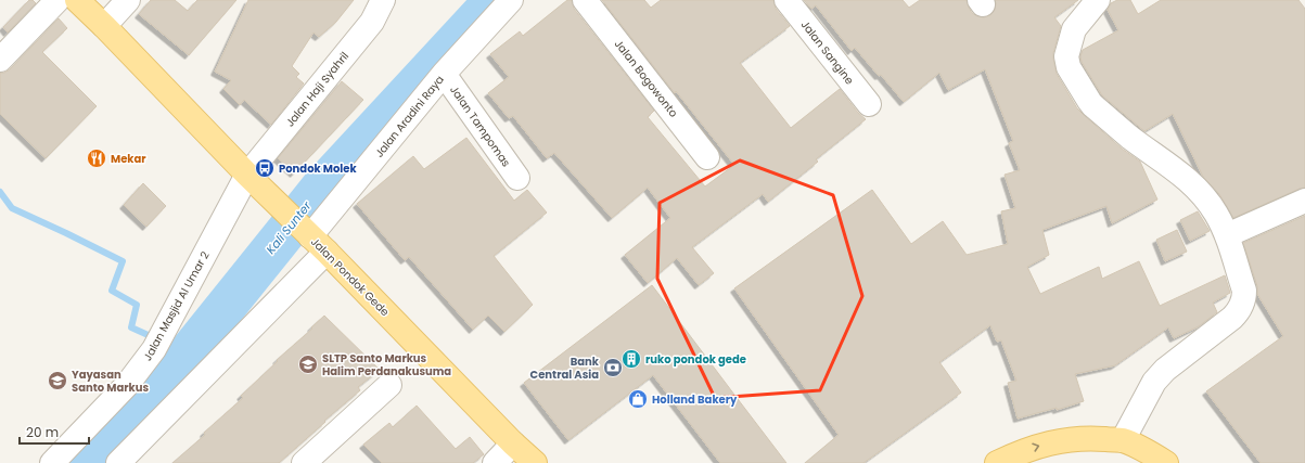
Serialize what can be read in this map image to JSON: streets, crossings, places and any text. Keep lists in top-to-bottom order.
{
  "streets": {
    "main road": ["Jalan Pondok Gede"],
    "street": [
      "Jalan Sangine",
      "Jalan Bogowonto",
      "Jalan Haji Syahril",
      "Jalan Aradini Raya",
      "Jalan Tampomas",
      "Jalan Masjid Al Umar 2"
    ]
  },
  "crossings": [
    ["Jalan Haji Syahril", "Jalan Pondok Gede"],
    ["Jalan Haji Syahril", "Jalan Masjid Al Umar 2"],
    ["Jalan Aradini Raya", "Jalan Tampomas"],
    ["Jalan Aradini Raya", "Jalan Pondok Gede"],
    ["Jalan Pondok Gede", "Jalan Masjid Al Umar 2"]
  ],
  "water": ["Kali Sunter"],
  "places": {
    "restaurant": ["Mekar"],
    "bus stop": ["Pondok Molek"],
    "building": ["ruko pondok gede"],
    "school or university": ["SLTP Santo Markus Halim Perdanakusuma", "Yayasan Santo Markus"],
    "bank": ["Bank Central Asia"],
    "shop": ["Holland Bakery"]
  },
  "scale_bar": "20 m"
}
